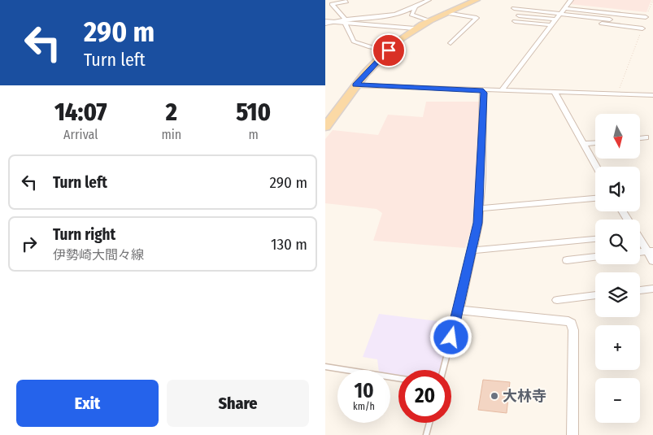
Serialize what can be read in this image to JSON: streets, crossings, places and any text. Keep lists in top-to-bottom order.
{
  "places": ["大林寺"],
  "north": "bottom",
  "page": {
    "turn": ["290 m", "Turn left"],
    "eta": [
      "14:07",
      "Arrival",
      "2",
      "min",
      "510",
      "m"
    ],
    "map_buttons": ["+", "−"],
    "list": [
      {
        "name": "Turn left",
        "value": "290 m"
      },
      {
        "name": "Turn right",
        "note": "伊勢崎大間々線",
        "value": "130 m"
      }
    ],
    "speed": "10 km/h",
    "limit": "20",
    "buttons": ["Exit", "Share"]
  }
}
